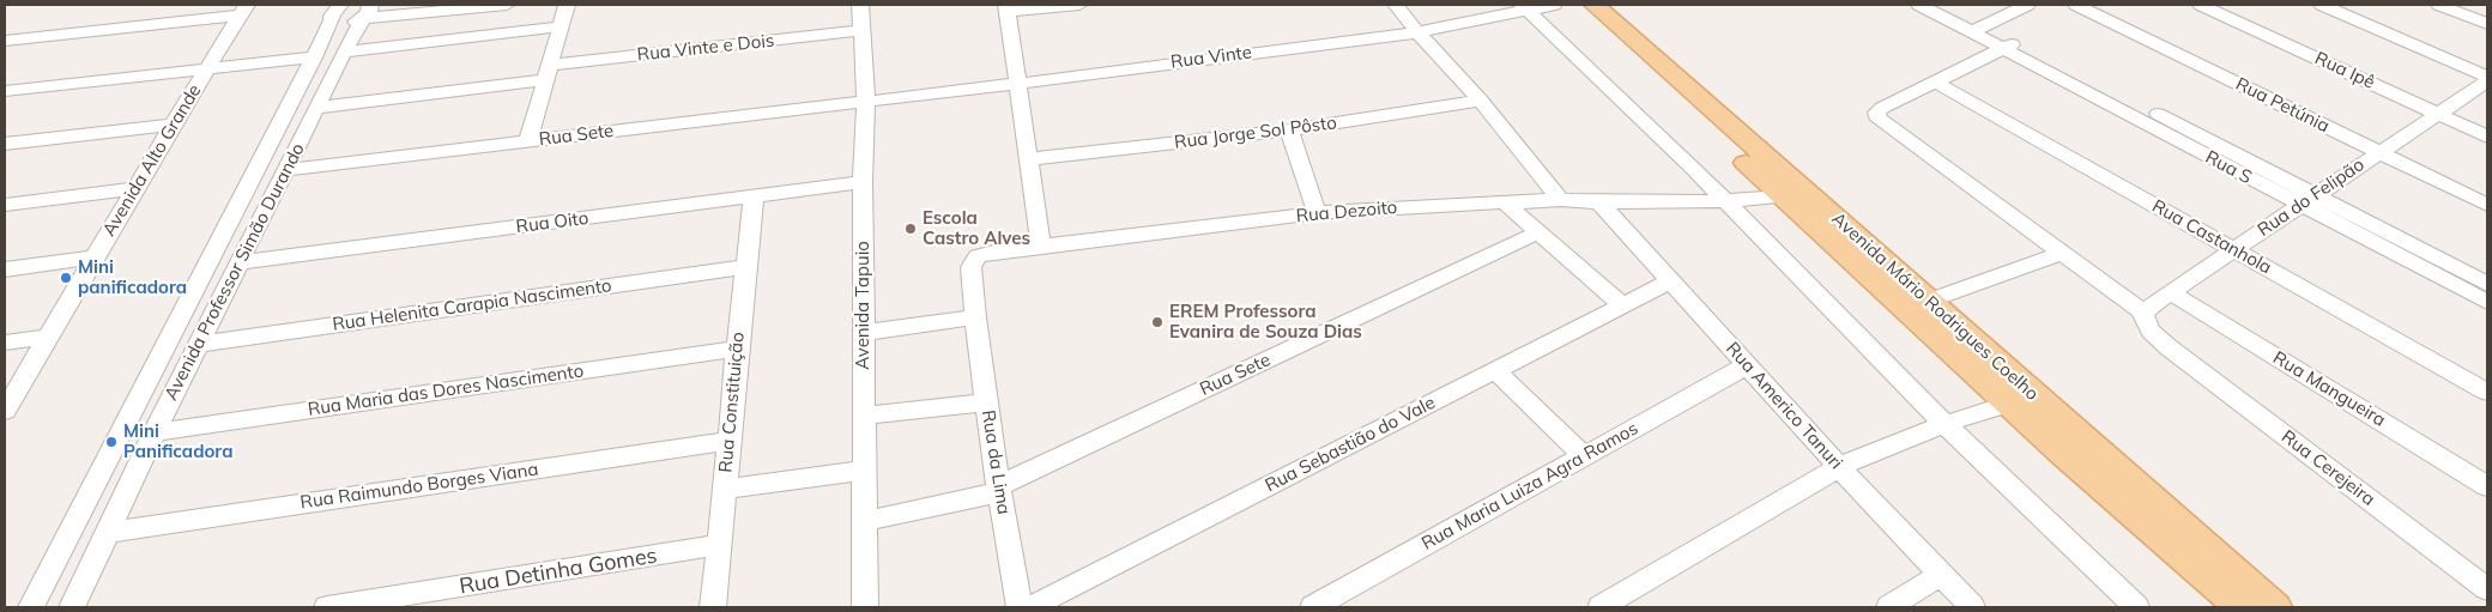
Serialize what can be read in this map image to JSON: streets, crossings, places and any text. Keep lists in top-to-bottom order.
{
  "streets": {
    "main road": ["Avenida Mário Rodrigues Coelho"],
    "street": [
      "Rua Vinte e Dois",
      "Rua Vinte",
      "Rua Ipê",
      "Rua Petúnia",
      "Rua Jorge Sol Pôsto",
      "Rua Sete",
      "Avenida Alto Grande",
      "Rua S",
      "Rua do Felipão",
      "Rua Dezoito",
      "Rua Oito",
      "Rua Castanhola",
      "Avenida Professor Simão Durando",
      "Rua Helenita Carapia Nascimento",
      "Avenida Tapuio",
      "Rua Mangueira",
      "Rua Maria das Dores Nascimento",
      "Rua Constituição",
      "Rua Americo Tanuri",
      "Rua Sebastião do Vale",
      "Rua da Lima",
      "Rua Cerejeira",
      "Rua Raimundo Borges Viana",
      "Rua Maria Luiza Agra Ramos",
      "Rua Detinha Gomes"
    ]
  },
  "crossings": [
    ["Rua Vinte e Dois", "Avenida Professor Simão Durando"],
    ["Rua Vinte e Dois", "Avenida Tapuio"],
    ["Rua Vinte", "Rua Sete"],
    ["Rua Vinte", "Avenida Tapuio"],
    ["Rua Ipê", "Rua do Felipão"],
    ["Rua Petúnia", "Rua do Felipão"],
    ["Rua Sete", "Avenida Professor Simão Durando"],
    ["Rua Sete", "Avenida Tapuio"],
    ["Rua Sete", "Rua da Lima"],
    ["Rua S", "Rua do Felipão"],
    ["Rua do Felipão", "Rua Castanhola"],
    ["Rua do Felipão", "Rua Mangueira"],
    ["Rua do Felipão", "Rua Cerejeira"],
    ["Rua Dezoito", "Avenida Mário Rodrigues Coelho"],
    ["Rua Dezoito", "Rua Americo Tanuri"],
    ["Rua Dezoito", "Rua da Lima"],
    ["Rua Oito", "Avenida Professor Simão Durando"],
    ["Rua Oito", "Avenida Tapuio"],
    ["Rua Oito", "Rua Constituição"],
    ["Avenida Professor Simão Durando", "Rua Helenita Carapia Nascimento"],
    ["Avenida Professor Simão Durando", "Rua Maria das Dores Nascimento"],
    ["Avenida Professor Simão Durando", "Rua Raimundo Borges Viana"],
    ["Rua Helenita Carapia Nascimento", "Rua Constituição"],
    ["Rua Maria das Dores Nascimento", "Rua Constituição"],
    ["Rua Constituição", "Rua Raimundo Borges Viana"],
    ["Rua Constituição", "Rua Detinha Gomes"],
    ["Rua Americo Tanuri", "Rua Sebastião do Vale"],
    ["Rua Americo Tanuri", "Rua Maria Luiza Agra Ramos"]
  ],
  "places": [
    "Escola Castro Alves",
    "Mini panificadora",
    "EREM Professora Evanira de Souza Dias",
    "Mini Panificadora"
  ]
}
